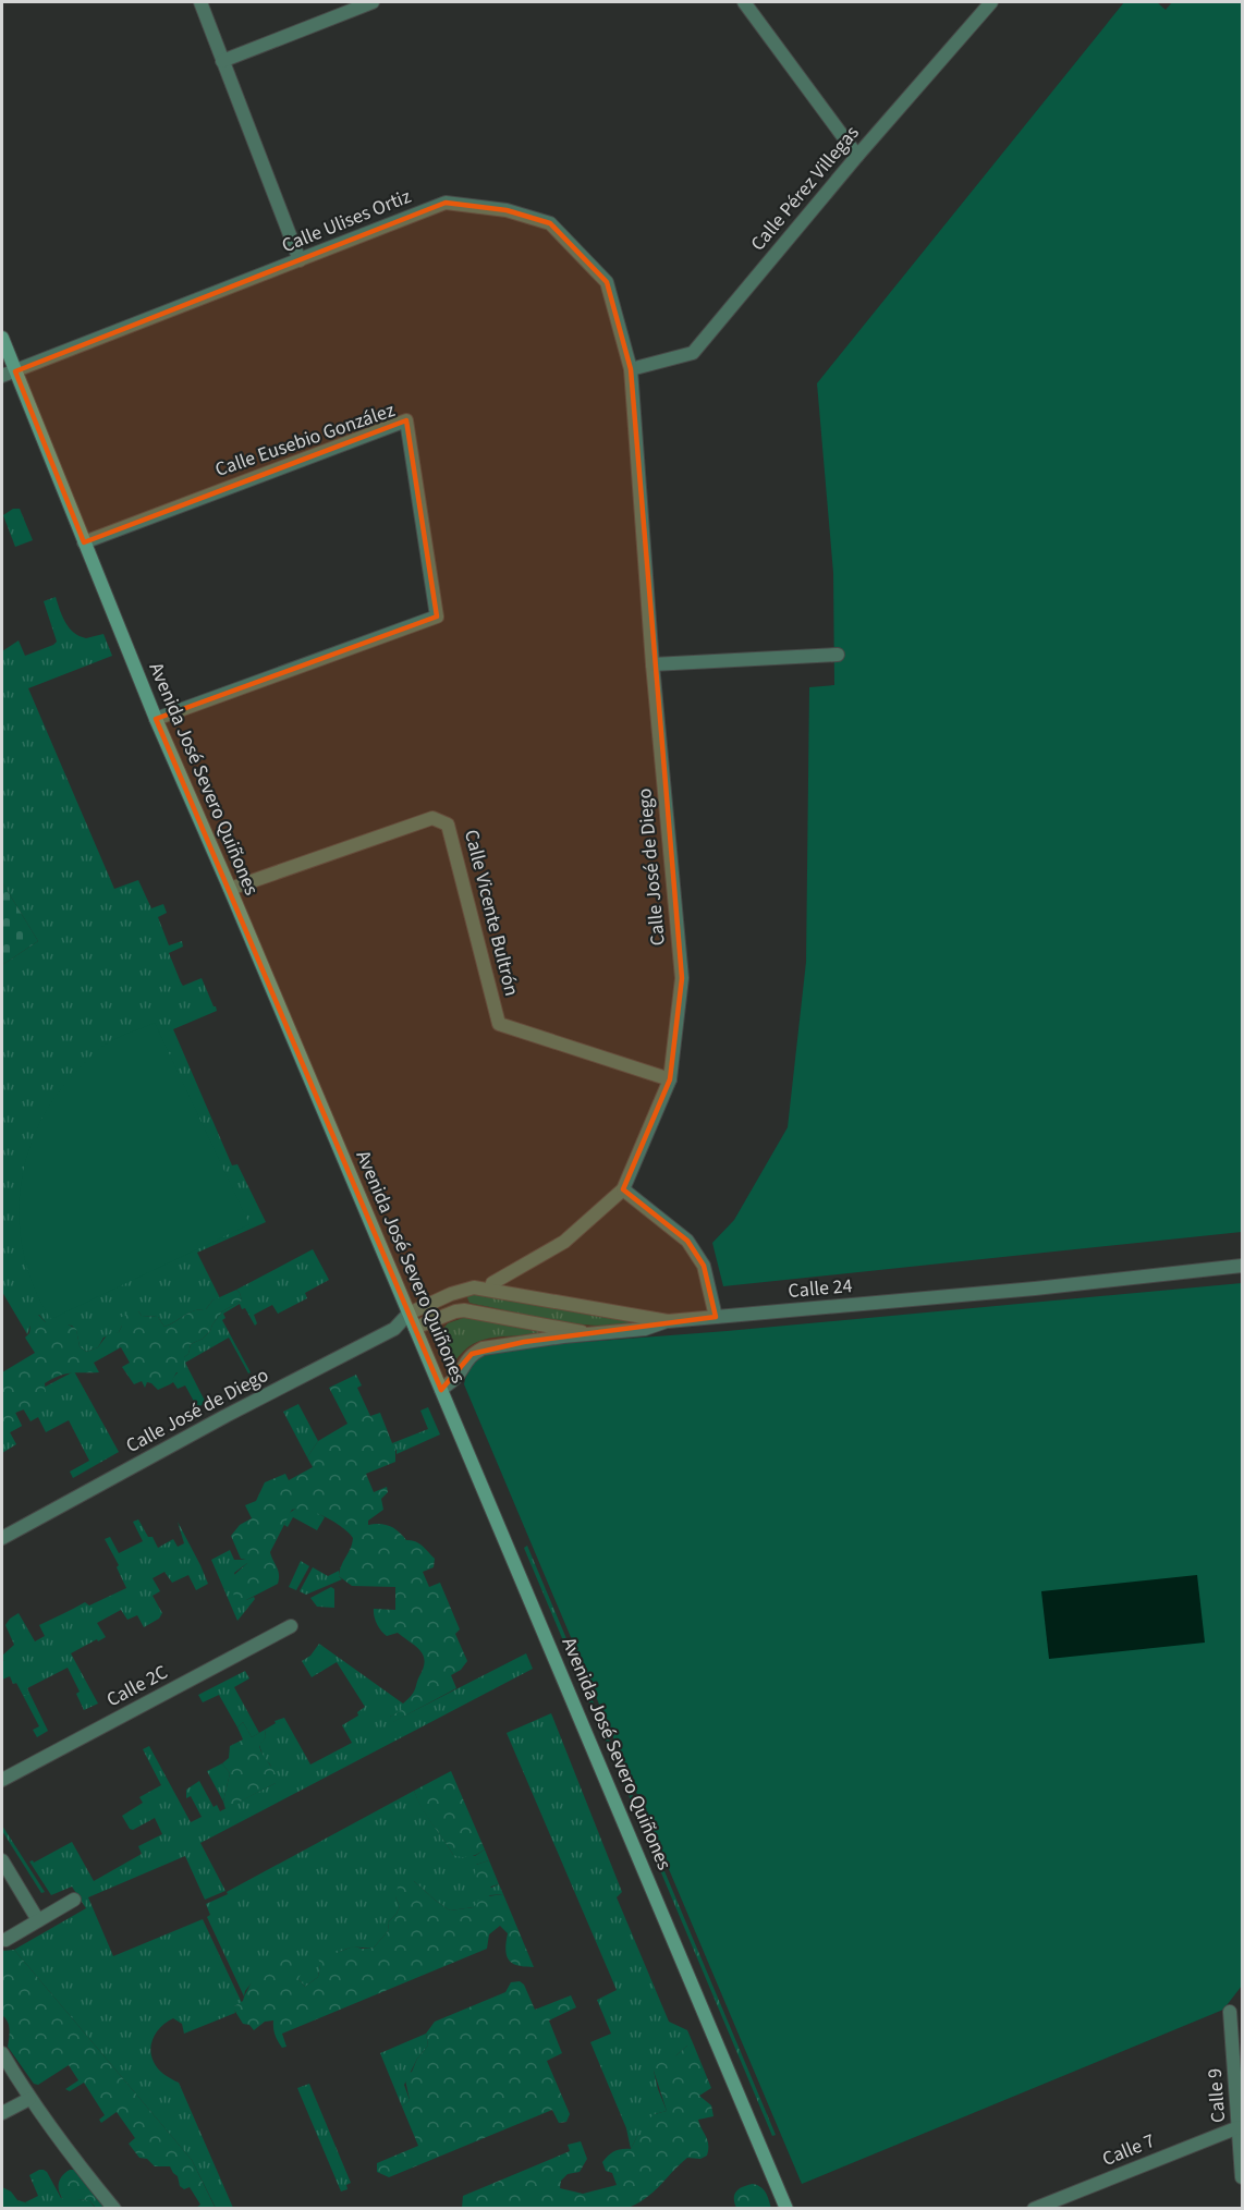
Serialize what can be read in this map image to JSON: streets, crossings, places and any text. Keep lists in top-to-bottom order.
{
  "streets": {
    "street": [
      "Calle Pérez Villegas",
      "Calle Ulises Ortiz",
      "Calle Eusebio González",
      "Avenida José Severo Quiñones",
      "Calle José de Diego",
      "Calle Vicente Bultrón",
      "Calle 24",
      "Calle 2C",
      "Calle 9",
      "Calle 7"
    ]
  },
  "crossings": [
    ["Calle Pérez Villegas", "Calle Ulises Ortiz"],
    ["Calle Pérez Villegas", "Calle José de Diego"],
    ["Calle Ulises Ortiz", "Avenida José Severo Quiñones"],
    ["Calle Ulises Ortiz", "Calle José de Diego"],
    ["Calle Eusebio González", "Avenida José Severo Quiñones"],
    ["Avenida José Severo Quiñones", "Calle José de Diego"],
    ["Avenida José Severo Quiñones", "Calle Vicente Bultrón"],
    ["Avenida José Severo Quiñones", "Calle 24"],
    ["Calle José de Diego", "Calle Vicente Bultrón"],
    ["Calle José de Diego", "Calle 24"],
    ["Calle 9", "Calle 7"]
  ]
}
